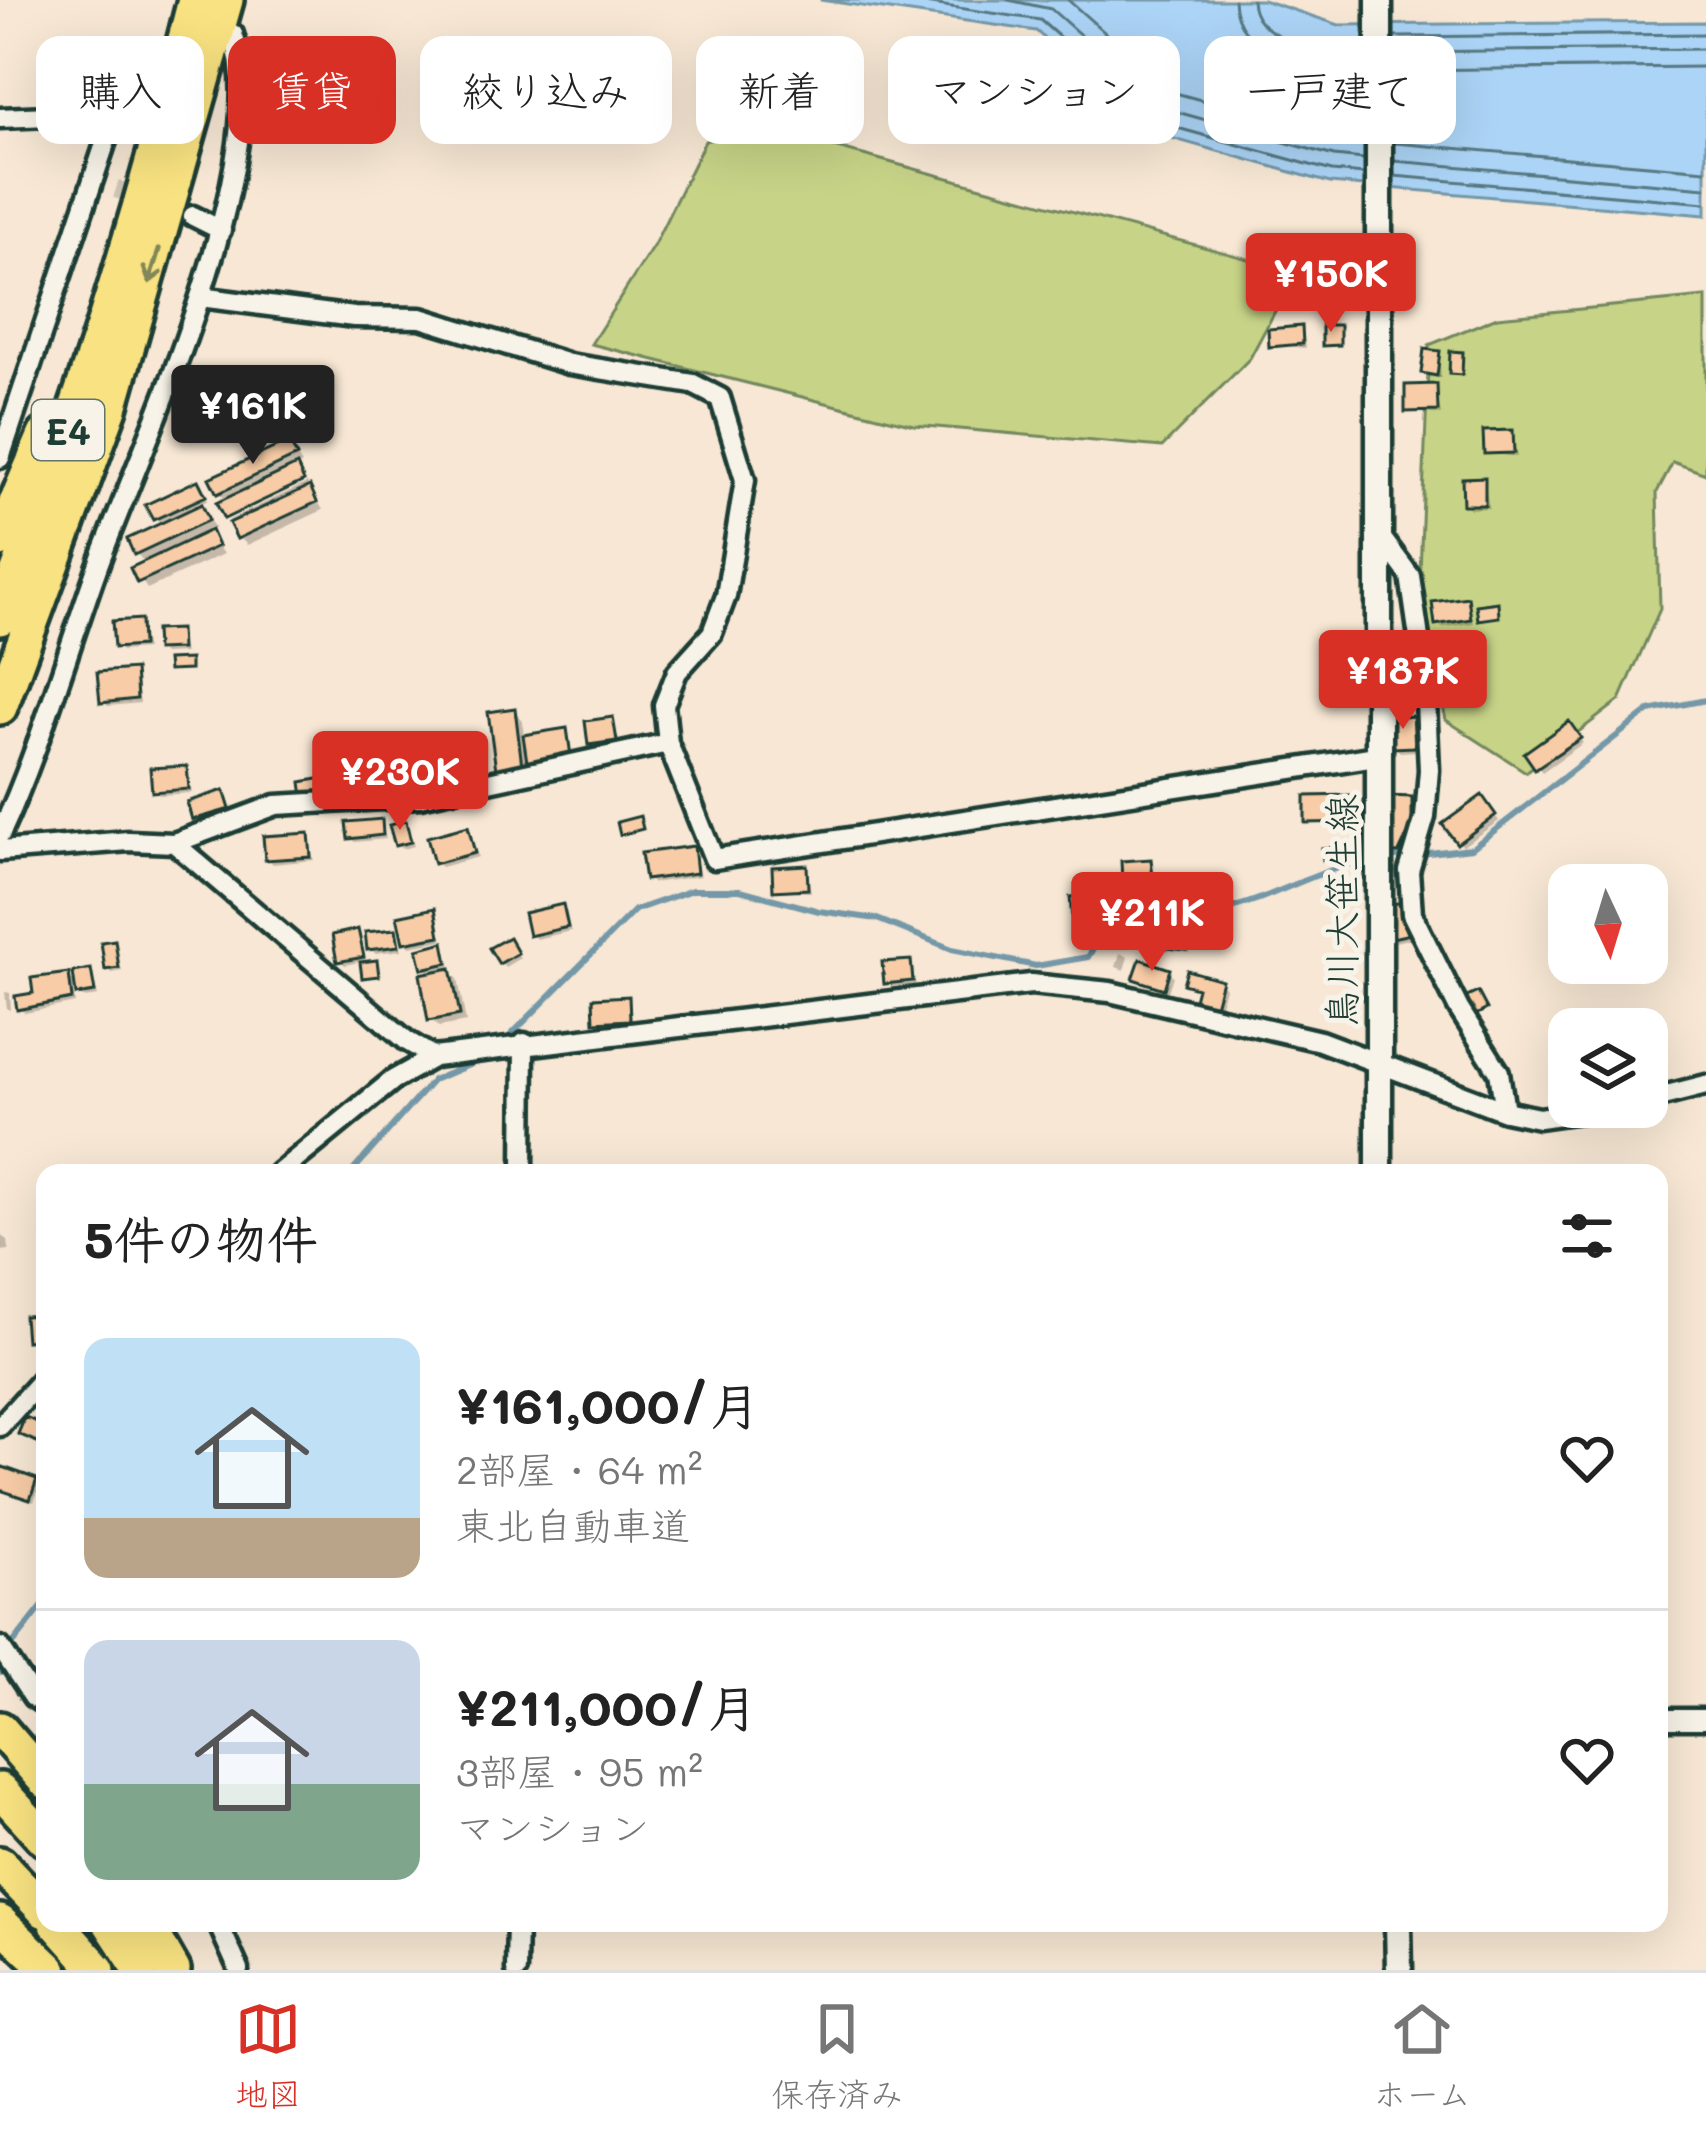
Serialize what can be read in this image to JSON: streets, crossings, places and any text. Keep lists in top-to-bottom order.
{
  "streets": {
    "highway": ["E4"],
    "street": ["鳥川大笹生線"]
  },
  "north": "bottom",
  "page": {
    "chip": [
      "購入",
      "賃貸",
      "絞り込み",
      "新着",
      "マンション",
      "一戸建て"
    ],
    "price": [
      "¥150K",
      "¥161K",
      "¥187K",
      "¥230K",
      "¥211K"
    ],
    "heading": "5件の物件",
    "list": [
      {
        "name": "¥161,000/月",
        "note": "2部屋 · 64 m² · 東北自動車道"
      },
      {
        "name": "¥211,000/月",
        "note": "3部屋 · 95 m² · マンション"
      }
    ],
    "tabs": ["地図", "保存済み", "ホーム"]
  }
}
